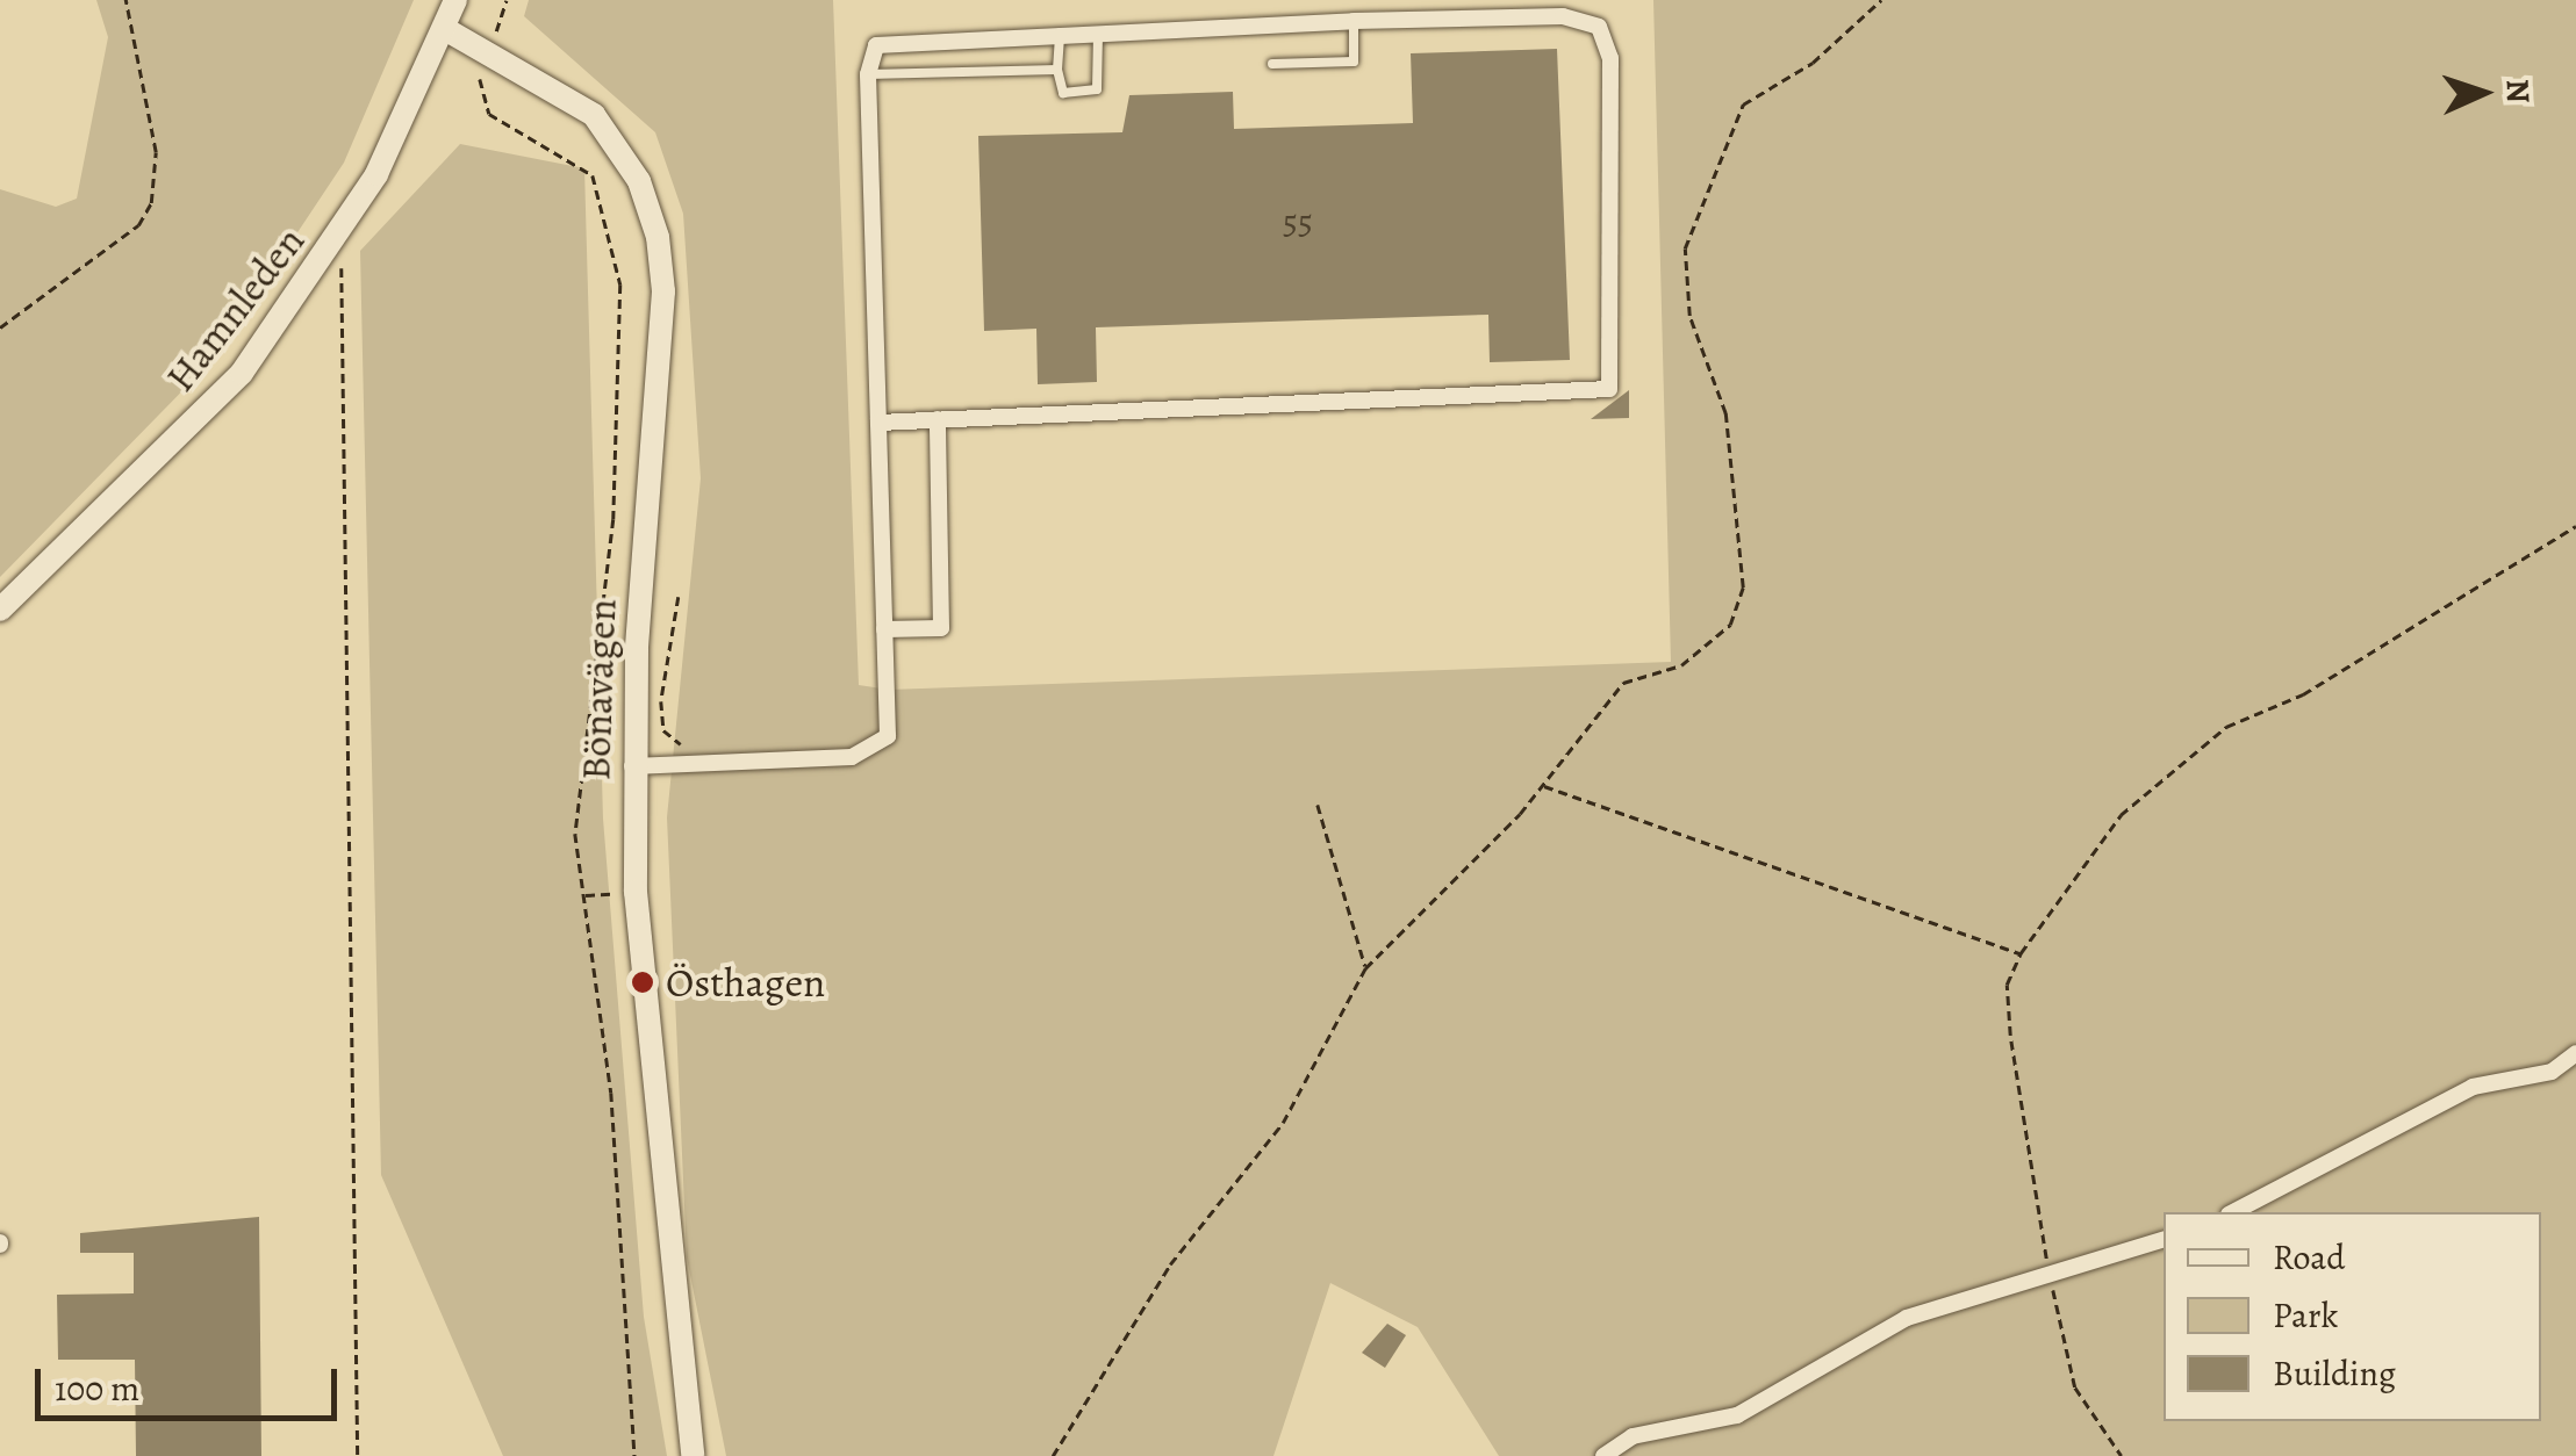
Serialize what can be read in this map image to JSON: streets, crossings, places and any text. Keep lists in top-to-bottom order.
{
  "streets": {
    "street": ["Hamnleden", "Bönavägen"]
  },
  "crossings": [
    ["Hamnleden", "Bönavägen"]
  ],
  "places": ["Östhagen"],
  "house_numbers": ["55"],
  "legend": ["Road", "Park", "Building"],
  "scale_bar": "100 m",
  "north": "right"
}
